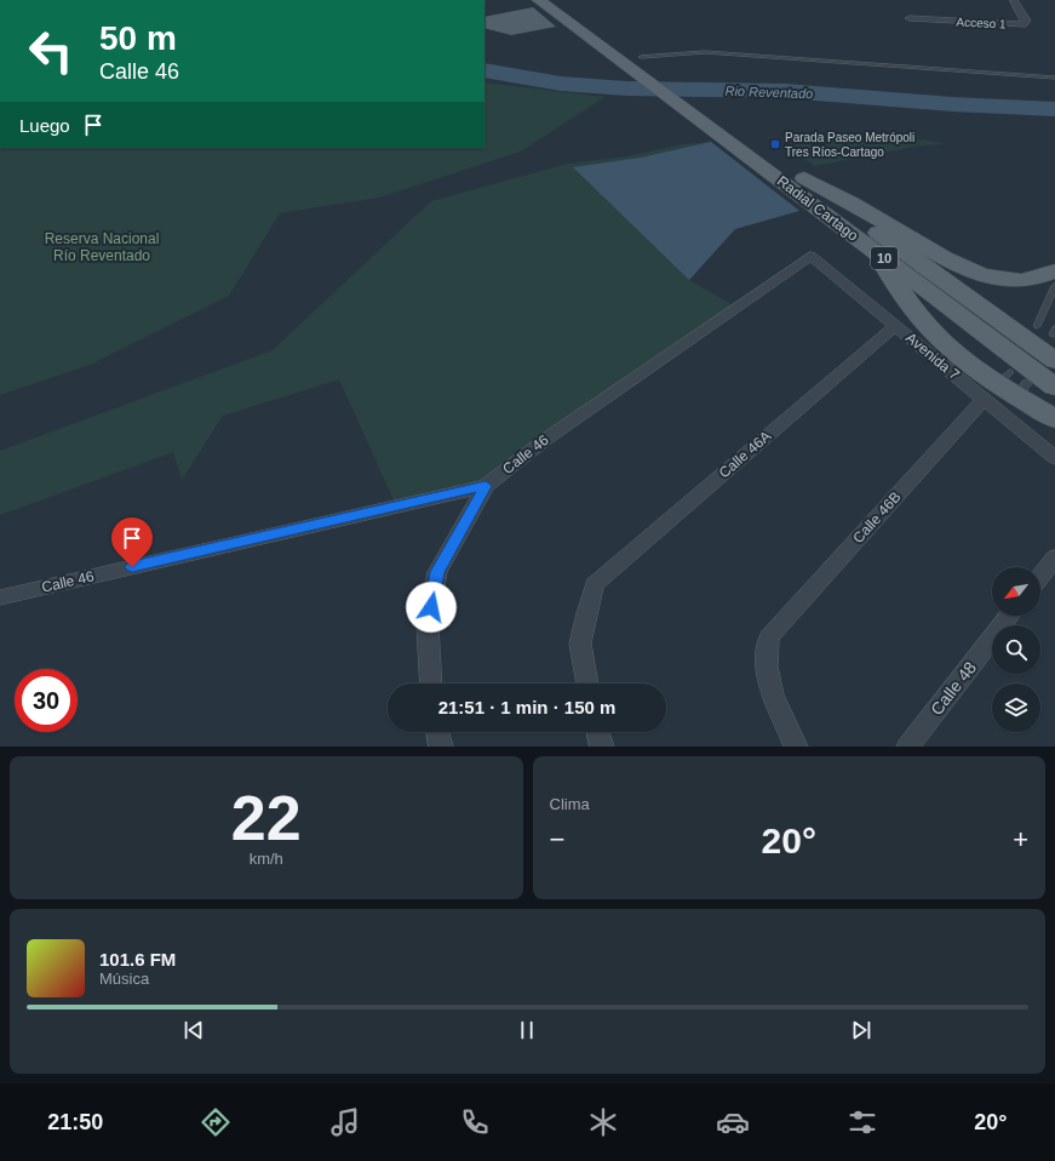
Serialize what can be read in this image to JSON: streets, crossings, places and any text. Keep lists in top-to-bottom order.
{
  "streets": {
    "main road": ["Radial Cartago", "10"],
    "street": [
      "Acceso 1",
      "Avenida 7",
      "Calle 46",
      "Calle 46A",
      "Calle 46B",
      "Calle 48"
    ]
  },
  "crossings": [
    ["Radial Cartago", "10"],
    ["Avenida 7", "Calle 46"],
    ["Avenida 7", "Calle 46A"],
    ["Avenida 7", "Calle 46B"]
  ],
  "water": ["Rio Reventado"],
  "parks": ["Reserva Nacional Río Reventado"],
  "places": {
    "transit": ["Parada Paseo Metrópoli Tres Ríos-Cartago"]
  },
  "north": "bottom left",
  "page": {
    "turn": ["50 m", "Calle 46"],
    "then": "Luego",
    "limit": "30",
    "trip": "21:51 · 1 min · 150 m",
    "tile": [
      ["22", "km/h"],
      "Clima"
    ],
    "heat": ["−", "20°", "+"],
    "song": ["101.6 FM", "Música"],
    "tabs": ["21:50", "20°"]
  }
}
